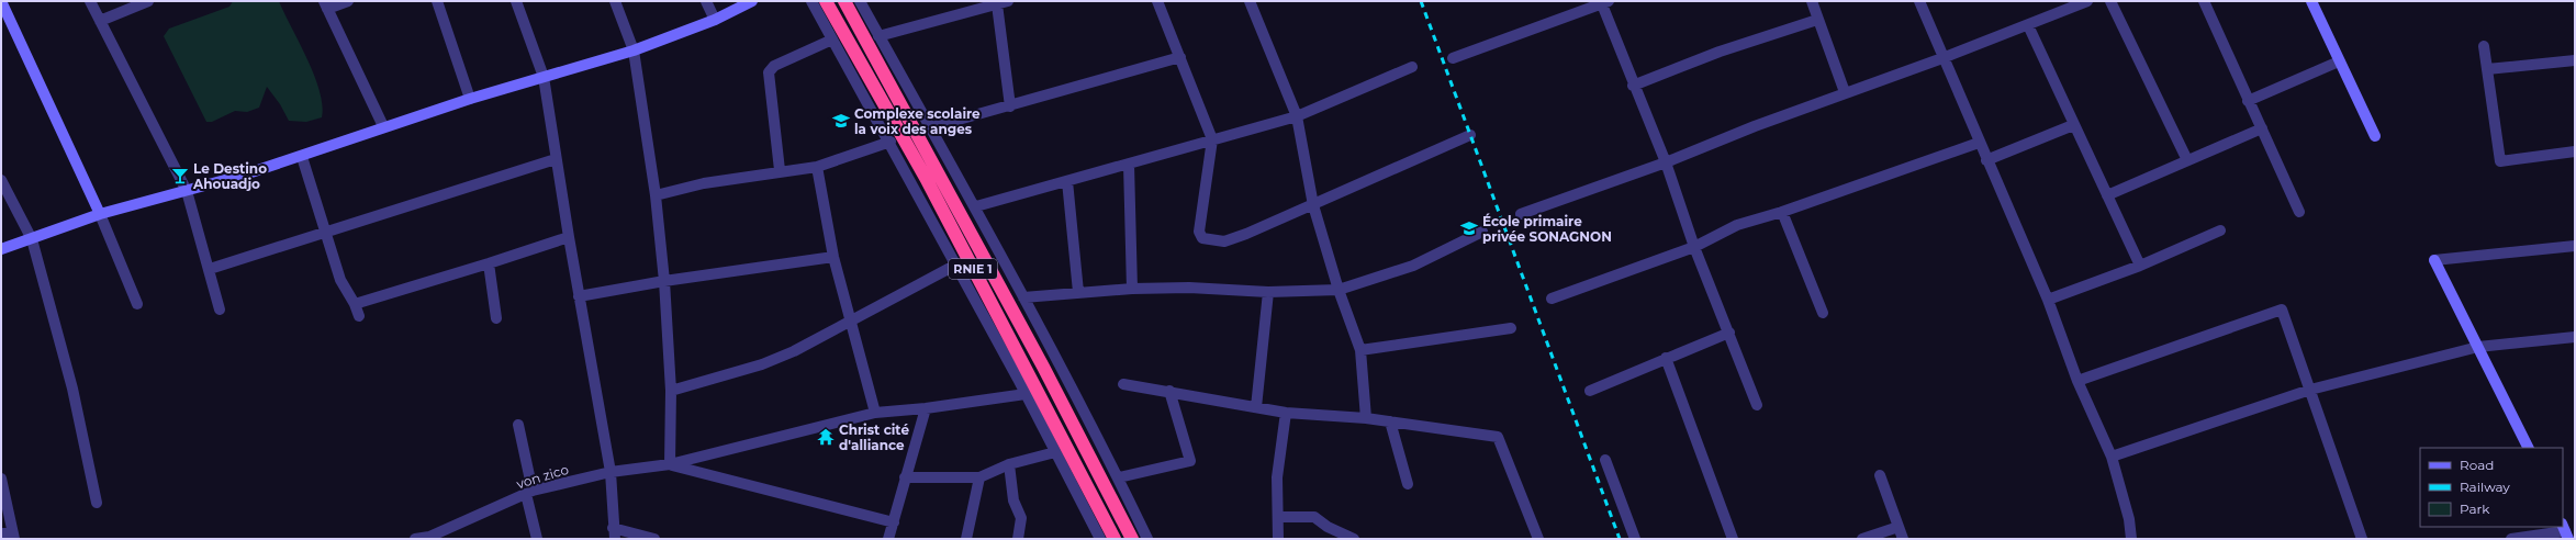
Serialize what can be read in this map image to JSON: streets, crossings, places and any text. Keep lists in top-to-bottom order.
{
  "streets": {
    "highway": ["RNIE 1"],
    "street": ["von zico"]
  },
  "places": {
    "school or university": ["Complexe scolaire la voix des anges", "École primaire privée SONAGNON"],
    "bar": ["Le Destino Ahouadjo"],
    "temple": ["Christ cité d'alliance"]
  },
  "legend": ["Road", "Railway", "Park"]
}
